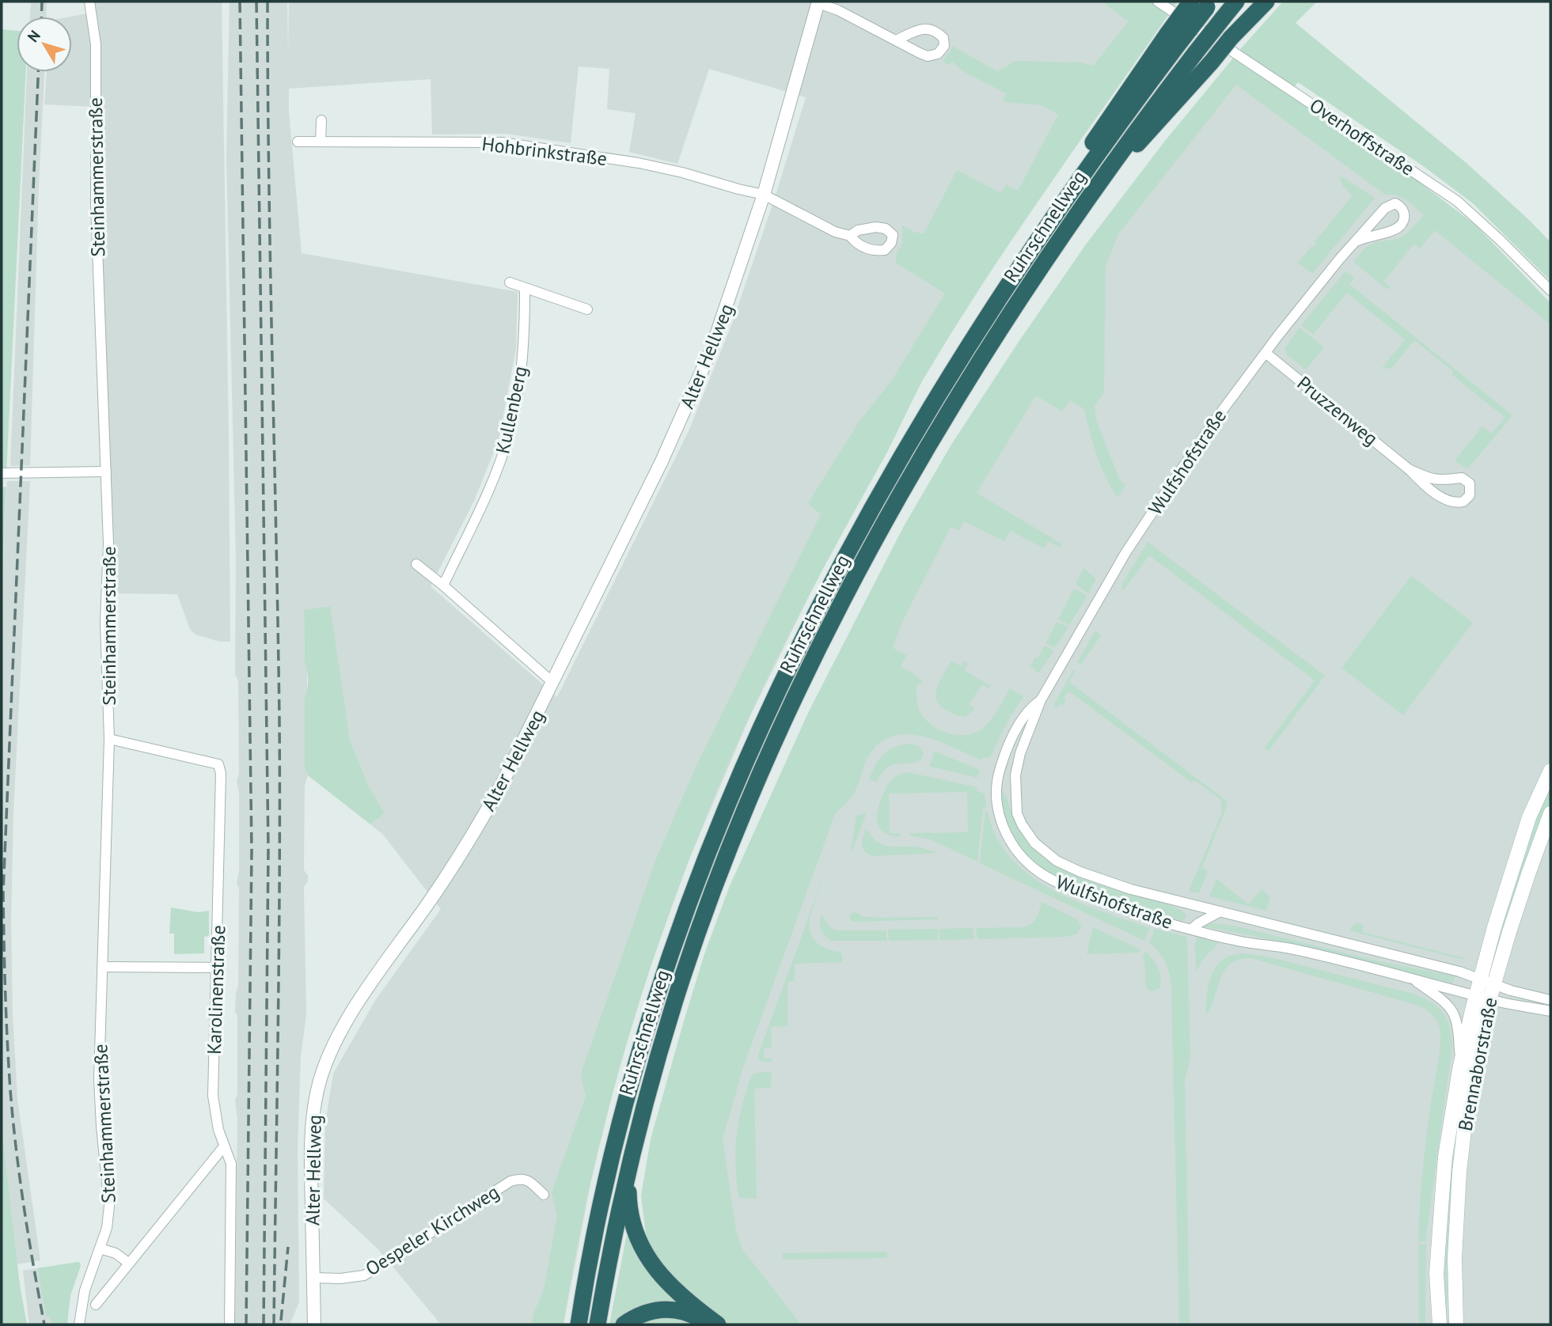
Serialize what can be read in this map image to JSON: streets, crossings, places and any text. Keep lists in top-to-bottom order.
{
  "streets": {
    "highway": ["Ruhrschnellweg"],
    "main road": ["Brennaborstraße"],
    "street": [
      "Overhoffstraße",
      "Hohbrinkstraße",
      "Steinhammerstraße",
      "Alter Hellweg",
      "Kullenberg",
      "Pruzzenweg",
      "Wulfshofstraße",
      "Karolinenstraße",
      "Oespeler Kirchweg"
    ]
  },
  "crossings": [
    ["Hohbrinkstraße", "Alter Hellweg"],
    ["Steinhammerstraße", "Karolinenstraße"],
    ["Alter Hellweg", "Oespeler Kirchweg"],
    ["Pruzzenweg", "Wulfshofstraße"],
    ["Wulfshofstraße", "Brennaborstraße"]
  ],
  "north": "top left"
}
